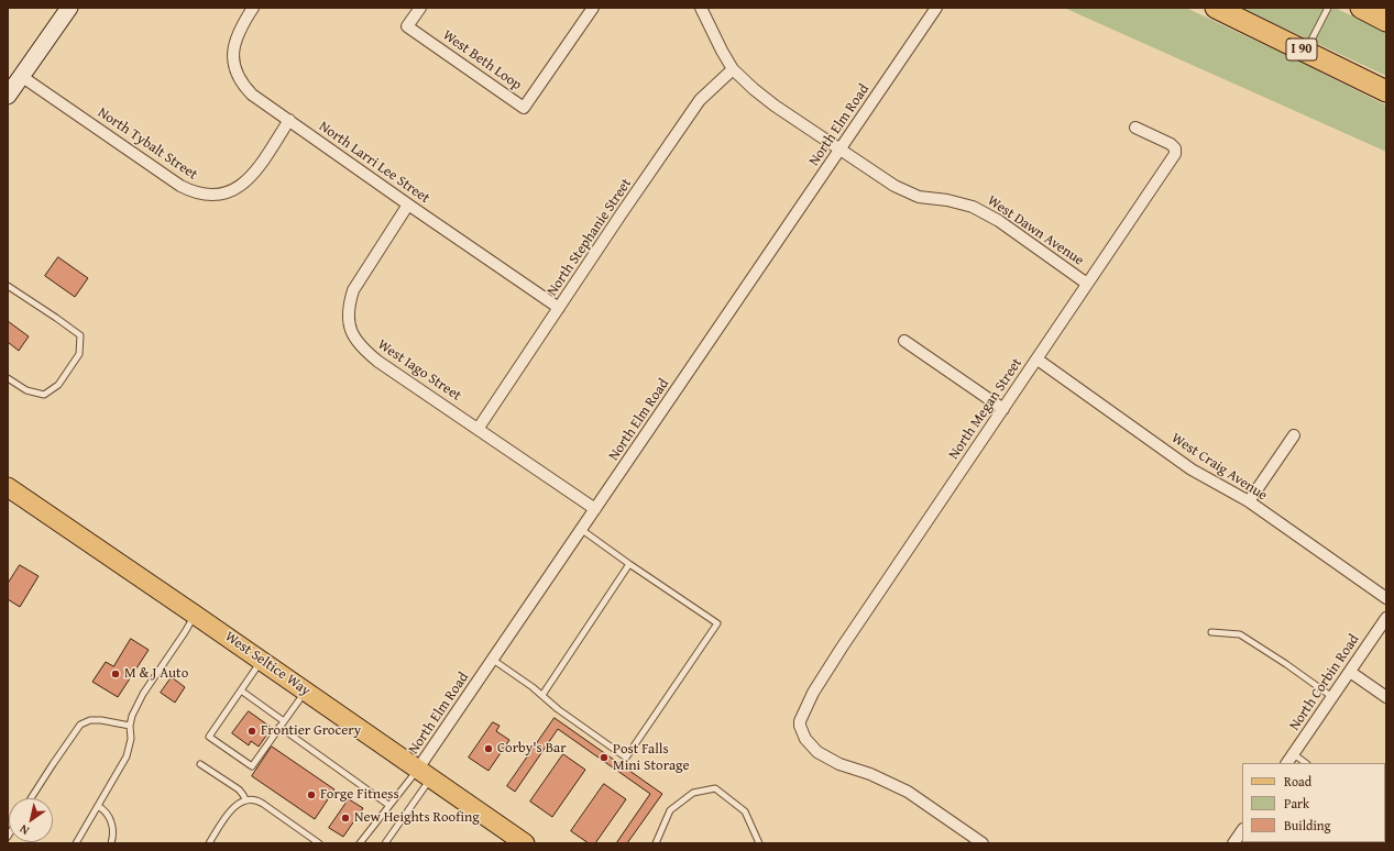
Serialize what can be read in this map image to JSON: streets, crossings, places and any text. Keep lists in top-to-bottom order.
{
  "streets": {
    "highway": ["I 90"],
    "main road": ["West Seltice Way"],
    "street": [
      "West Beth Loop",
      "North Elm Road",
      "North Tybalt Street",
      "North Larri Lee Street",
      "West Dawn Avenue",
      "North Stephanie Street",
      "West Iago Street",
      "North Megan Street",
      "West Craig Avenue",
      "North Corbin Road"
    ]
  },
  "crossings": [
    ["North Elm Road", "West Dawn Avenue"],
    ["North Elm Road", "West Iago Street"],
    ["North Elm Road", "West Seltice Way"],
    ["North Tybalt Street", "North Larri Lee Street"],
    ["North Larri Lee Street", "North Stephanie Street"],
    ["North Larri Lee Street", "West Iago Street"],
    ["West Dawn Avenue", "North Stephanie Street"],
    ["West Dawn Avenue", "North Megan Street"],
    ["North Stephanie Street", "West Iago Street"],
    ["North Megan Street", "West Craig Avenue"]
  ],
  "places": [
    "M & J Auto",
    "Frontier Grocery",
    "Corby's Bar",
    "Post Falls Mini Storage",
    "Forge Fitness",
    "New Heights Roofing"
  ],
  "legend": ["Road", "Park", "Building"],
  "north": "bottom left"
}
